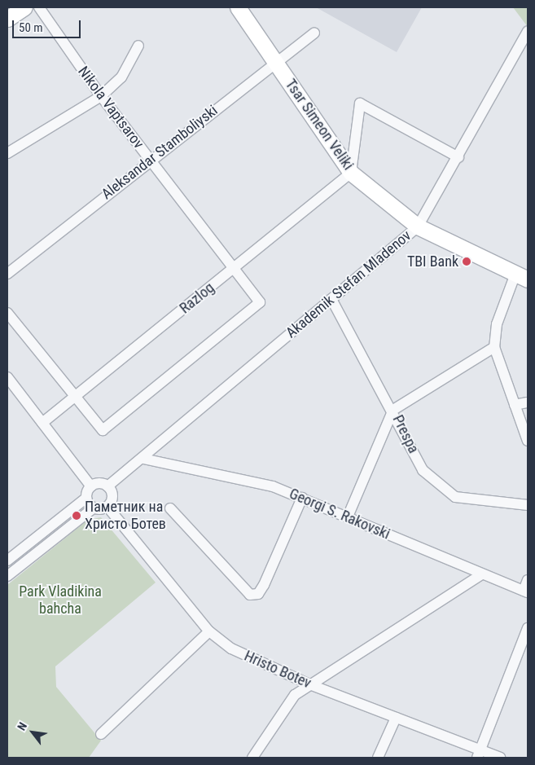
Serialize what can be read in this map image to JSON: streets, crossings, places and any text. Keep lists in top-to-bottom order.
{
  "streets": {
    "street": [
      "Nikola Vaptsarov",
      "Tsar Simeon Veliki",
      "Aleksandar Stamboliyski",
      "Akademik Stefan Mladenov",
      "Razlog",
      "Prespa",
      "Georgi S. Rakovski",
      "Hristo Botev"
    ]
  },
  "crossings": [
    ["Nikola Vaptsarov", "Aleksandar Stamboliyski"],
    ["Nikola Vaptsarov", "Razlog"],
    ["Tsar Simeon Veliki", "Aleksandar Stamboliyski"],
    ["Tsar Simeon Veliki", "Akademik Stefan Mladenov"],
    ["Tsar Simeon Veliki", "Razlog"],
    ["Akademik Stefan Mladenov", "Prespa"],
    ["Akademik Stefan Mladenov", "Georgi S. Rakovski"],
    ["Akademik Stefan Mladenov", "Hristo Botev"]
  ],
  "parks": ["Park Vladikina bahcha"],
  "places": ["TBI Bank", "Паметник на Христо Ботев"],
  "scale_bar": "50 m",
  "north": "top left"
}
